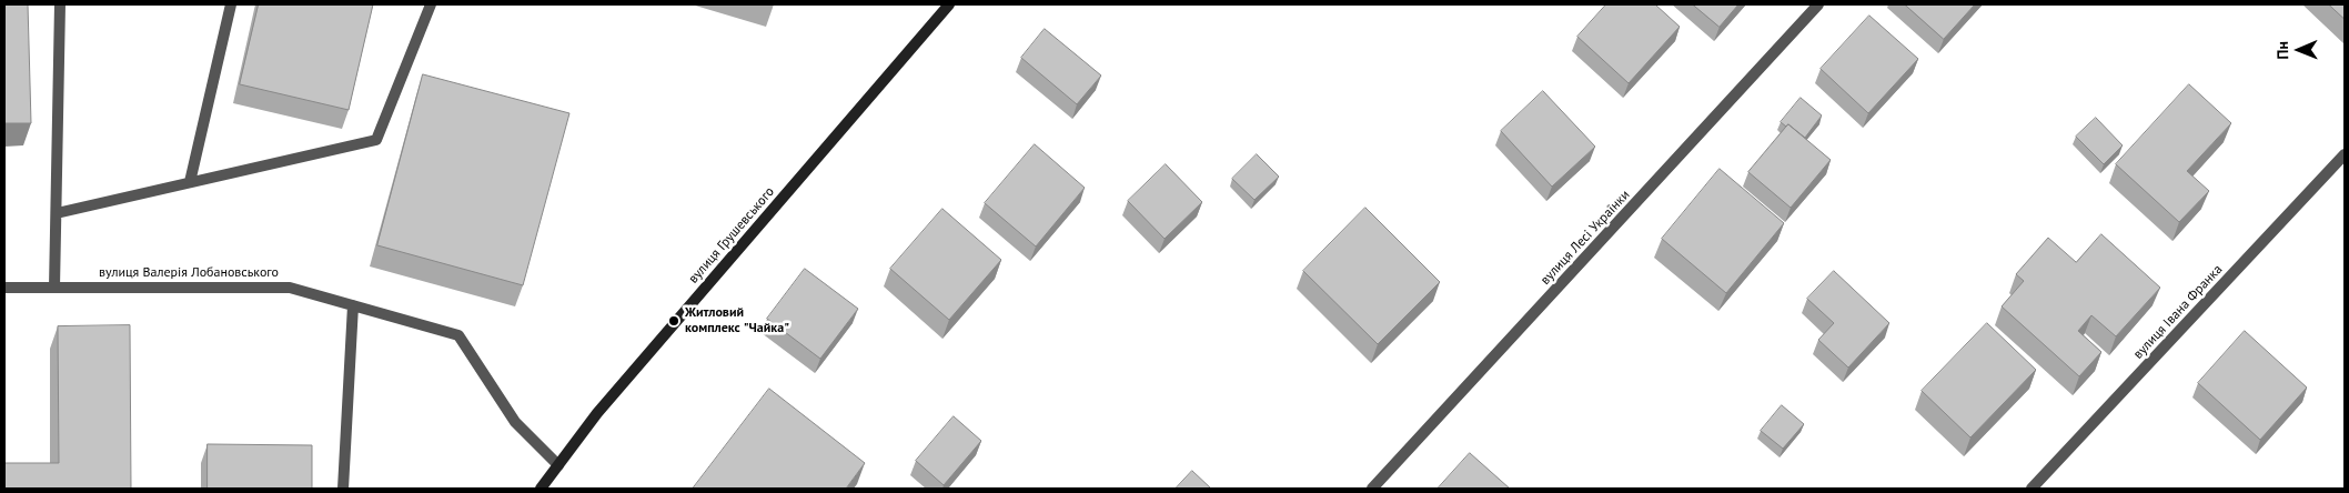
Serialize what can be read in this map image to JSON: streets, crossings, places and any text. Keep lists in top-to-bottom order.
{
  "streets": {
    "street": [
      "вулиця Грушевського",
      "вулиця Лесі Українки",
      "вулиця Валерія Лобановського",
      "вулиця Івана Франка"
    ]
  },
  "crossings": [
    ["вулиця Грушевського", "вулиця Валерія Лобановського"]
  ],
  "places": ["Житловий комплекс \"Чайка\""],
  "north": "left"
}
